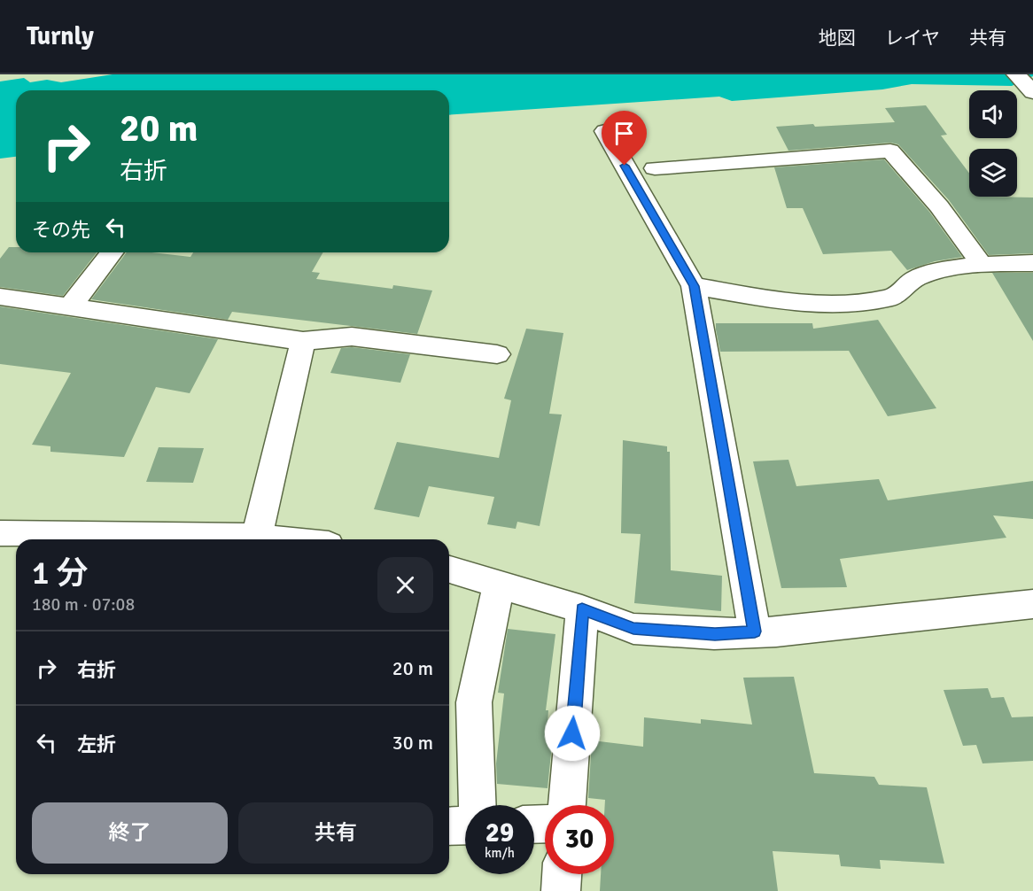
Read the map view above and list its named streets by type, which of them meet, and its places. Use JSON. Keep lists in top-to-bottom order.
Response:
{
  "page": {
    "header": "Turnly",
    "nav": ["地図", "レイヤ", "共有"],
    "turn": ["20 m", "右折"],
    "then": "その先",
    "heading": ["1 分", "180 m · 07:08"],
    "list": [
      {
        "name": "右折",
        "value": "20 m"
      },
      {
        "name": "左折",
        "value": "30 m"
      }
    ],
    "buttons": ["終了", "共有"],
    "speed": "29 km/h",
    "limit": "30"
  }
}
